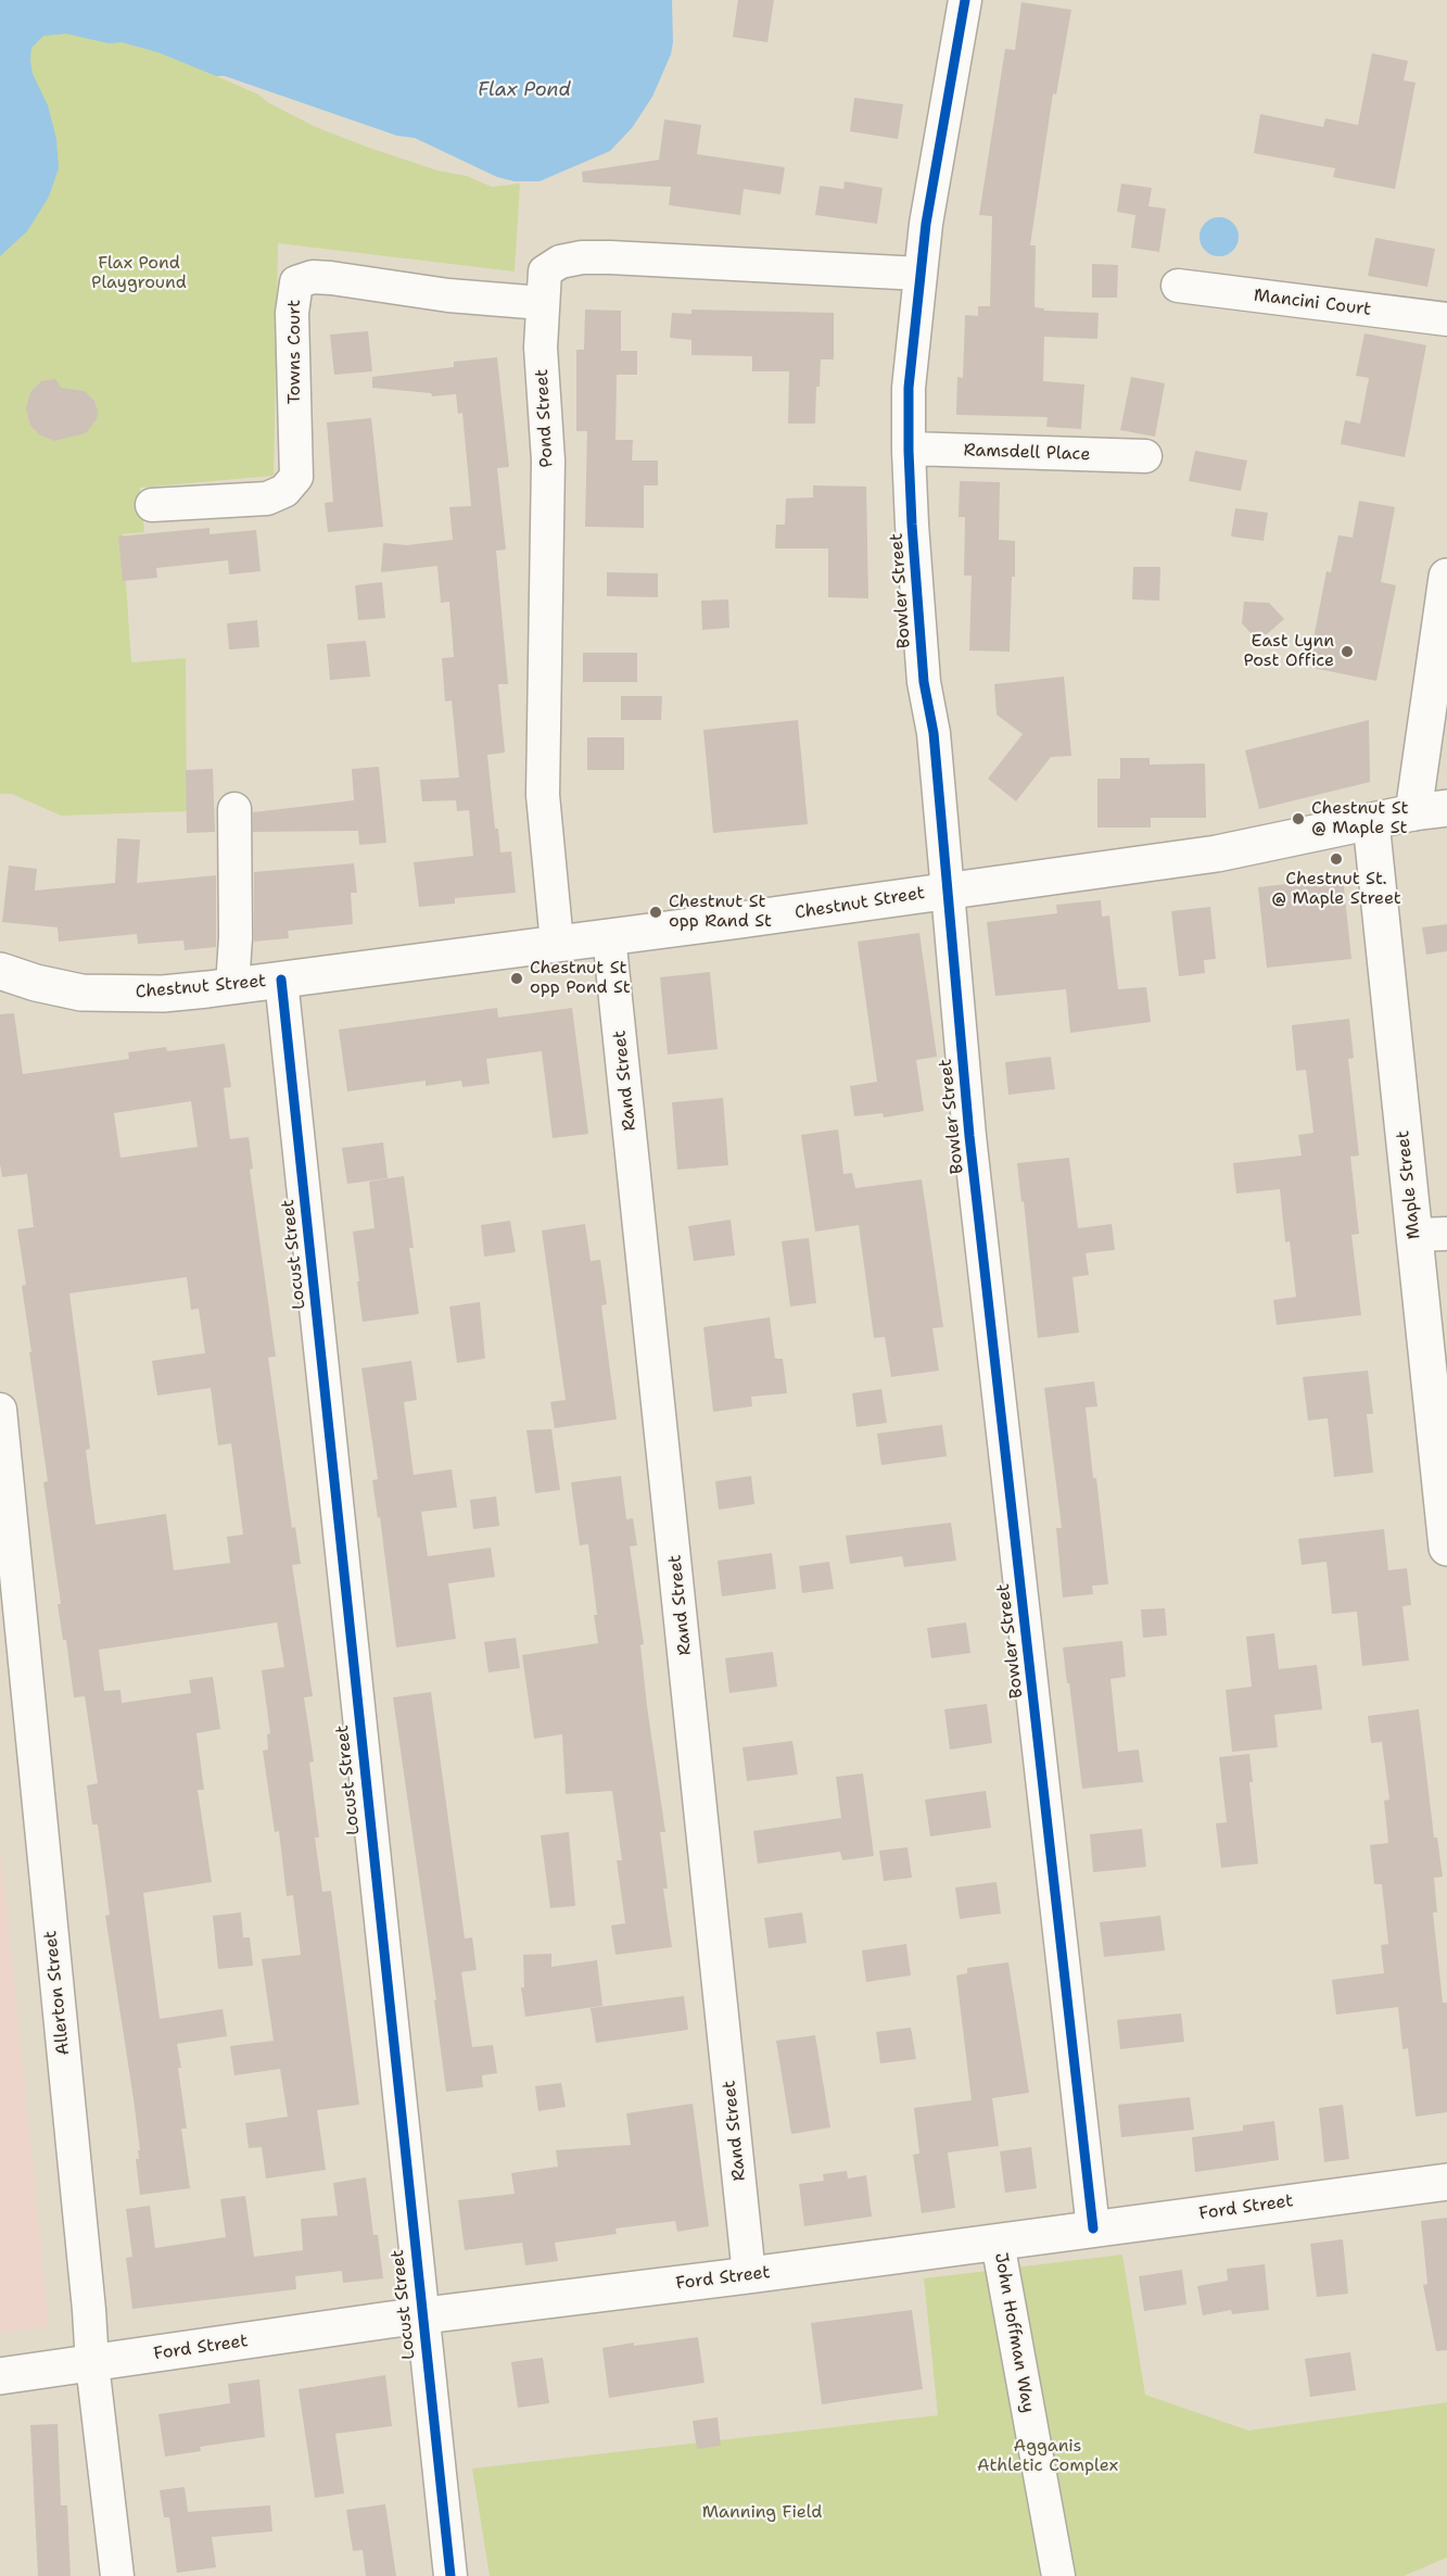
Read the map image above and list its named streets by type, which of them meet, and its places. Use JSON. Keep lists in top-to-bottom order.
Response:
{
  "streets": {
    "street": [
      "Mancini Court",
      "Towns Court",
      "Pond Street",
      "Ramsdell Place",
      "Bowler Street",
      "Chestnut Street",
      "Rand Street",
      "Maple Street",
      "Locust Street",
      "Allerton Street",
      "Ford Street",
      "John Hoffman Way"
    ]
  },
  "crossings": [
    ["Towns Court", "Pond Street"],
    ["Pond Street", "Bowler Street"],
    ["Pond Street", "Chestnut Street"],
    ["Ramsdell Place", "Bowler Street"],
    ["Bowler Street", "Chestnut Street"],
    ["Bowler Street", "Ford Street"],
    ["Chestnut Street", "Rand Street"],
    ["Chestnut Street", "Maple Street"],
    ["Chestnut Street", "Locust Street"],
    ["Rand Street", "Ford Street"],
    ["Locust Street", "Ford Street"],
    ["Allerton Street", "Ford Street"],
    ["Ford Street", "John Hoffman Way"]
  ],
  "water": ["Flax Pond"],
  "parks": ["Flax Pond Playground", "Agganis Athletic Complex", "Manning Field"],
  "places": [
    "East Lynn Post Office",
    "Chestnut St @ Maple St",
    "Chestnut St. @ Maple Street",
    "Chestnut St opp Rand St",
    "Chestnut St opp Pond St"
  ]
}
